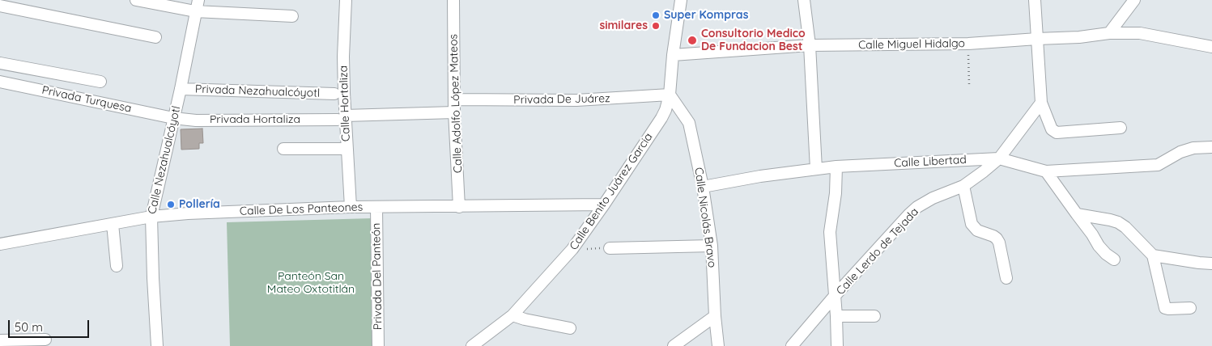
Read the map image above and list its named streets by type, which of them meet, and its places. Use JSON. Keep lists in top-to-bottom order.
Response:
{
  "streets": {
    "street": [
      "Calle Miguel Hidalgo",
      "Privada Nezahualcóyotl",
      "Privada Turquesa",
      "Privada De Juárez",
      "Calle Hortaliza",
      "Calle Adolfo López Mateos",
      "Privada Hortaliza",
      "Calle Nezahualcóyotl",
      "Calle Libertad",
      "Calle Benito Juárez Garcia",
      "Calle De Los Panteones",
      "Calle Nicolás Bravo",
      "Calle Lerdo de Tejada",
      "Privada Del Panteón"
    ]
  },
  "crossings": [
    ["Calle Miguel Hidalgo", "Calle Benito Juárez Garcia"],
    ["Privada Nezahualcóyotl", "Calle Nezahualcóyotl"],
    ["Privada Turquesa", "Privada Hortaliza"],
    ["Privada Turquesa", "Calle Nezahualcóyotl"],
    ["Privada De Juárez", "Calle Adolfo López Mateos"],
    ["Privada De Juárez", "Calle Benito Juárez Garcia"],
    ["Privada De Juárez", "Calle Nicolás Bravo"],
    ["Calle Hortaliza", "Privada Hortaliza"],
    ["Calle Hortaliza", "Calle De Los Panteones"],
    ["Calle Adolfo López Mateos", "Privada Hortaliza"],
    ["Calle Adolfo López Mateos", "Calle De Los Panteones"],
    ["Privada Hortaliza", "Calle Nezahualcóyotl"],
    ["Calle Nezahualcóyotl", "Calle De Los Panteones"],
    ["Calle Libertad", "Calle Nicolás Bravo"],
    ["Calle Libertad", "Calle Lerdo de Tejada"],
    ["Calle Benito Juárez Garcia", "Calle De Los Panteones"],
    ["Calle Benito Juárez Garcia", "Calle Nicolás Bravo"],
    ["Calle De Los Panteones", "Privada Del Panteón"]
  ],
  "parks": ["Panteón San Mateo Oxtotitlán"],
  "places": [
    "Super Kompras",
    "similares",
    "Consultorio Medico De Fundacion Best",
    "Pollería"
  ],
  "scale_bar": "50 m"
}
